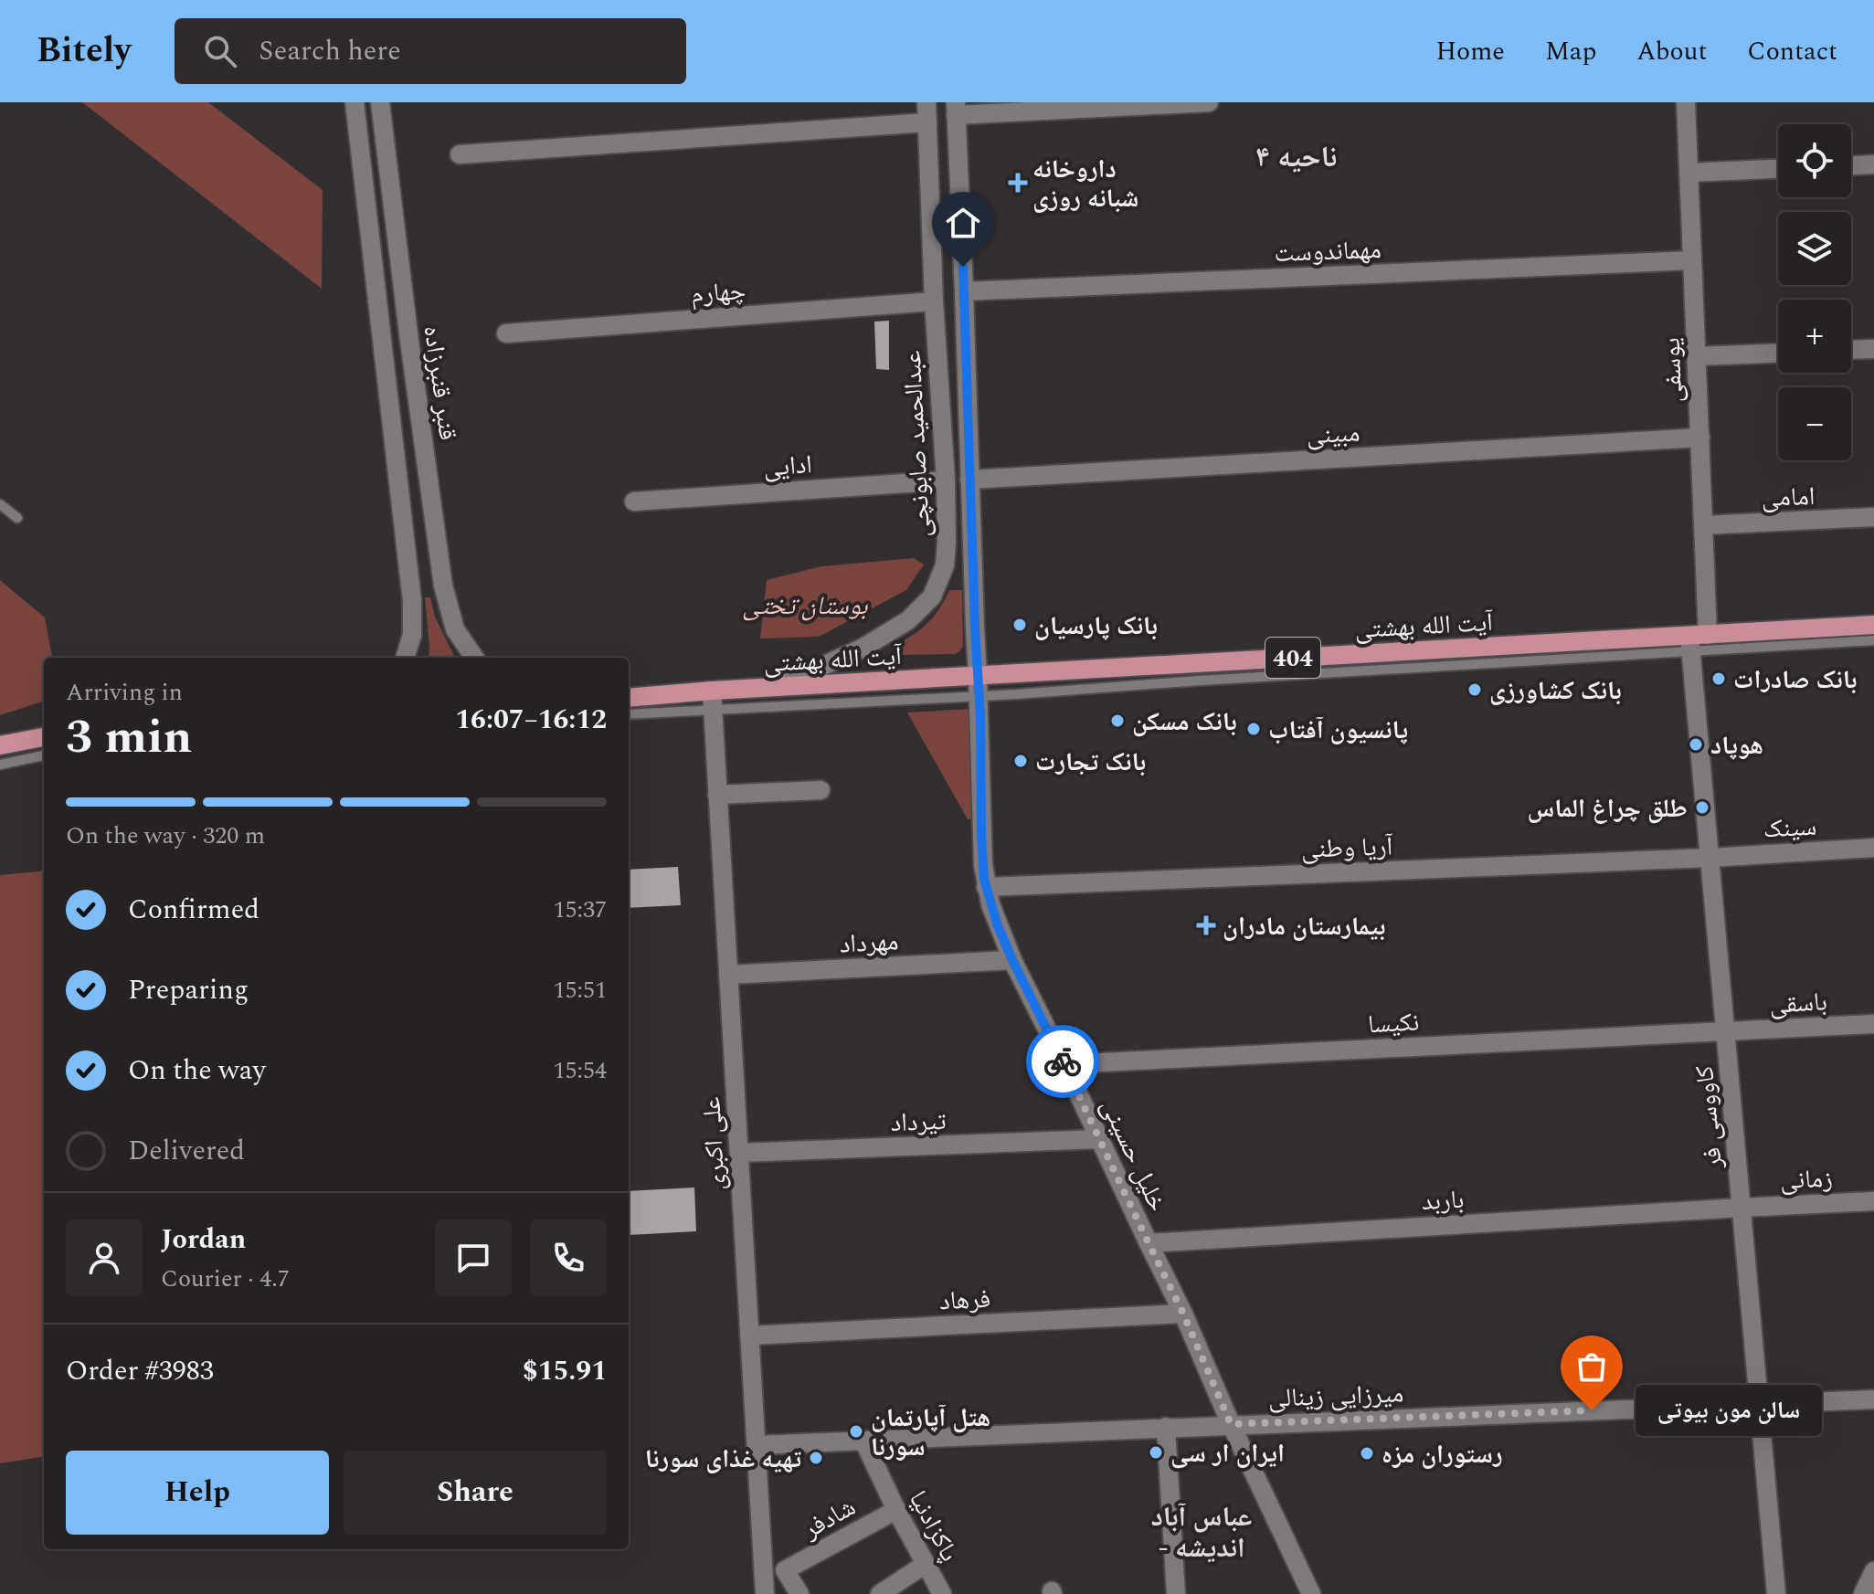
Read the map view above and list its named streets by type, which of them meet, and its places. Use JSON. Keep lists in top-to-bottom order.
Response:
{
  "streets": {
    "main road": ["آیت الله بهشتی", "404"],
    "street": [
      "مهماندوست",
      "چهارم",
      "یوسفی",
      "قنبر قنبرزاده",
      "مبینی",
      "عبدالحمید صابونچی",
      "ادایی",
      "امامی",
      "سینک",
      "آریا وطنی",
      "مهرداد",
      "باسقی",
      "نکیسا",
      "کاووسی فر",
      "تیرداد",
      "علی‌ اکبری",
      "خلیل حسینی",
      "زمانی",
      "باربد",
      "فرهاد",
      "میرزایی زینالی",
      "شادفر",
      "پاکزادنیا"
    ]
  },
  "crossings": [
    ["مهماندوست", "یوسفی"],
    ["مهماندوست", "عبدالحمید صابونچی"],
    ["چهارم", "عبدالحمید صابونچی"],
    ["یوسفی", "مبینی"],
    ["یوسفی", "امامی"],
    ["یوسفی", "آیت الله بهشتی"],
    ["یوسفی", "کاووسی فر"],
    ["مبینی", "عبدالحمید صابونچی"],
    ["مبینی", "ادایی"],
    ["عبدالحمید صابونچی", "ادایی"],
    ["عبدالحمید صابونچی", "آیت الله بهشتی"],
    ["عبدالحمید صابونچی", "خلیل حسینی"],
    ["آیت الله بهشتی", "کاووسی فر"],
    ["آیت الله بهشتی", "علی‌ اکبری"],
    ["آیت الله بهشتی", "خلیل حسینی"],
    ["سینک", "آریا وطنی"],
    ["سینک", "کاووسی فر"],
    ["آریا وطنی", "کاووسی فر"],
    ["آریا وطنی", "خلیل حسینی"],
    ["مهرداد", "علی‌ اکبری"],
    ["مهرداد", "خلیل حسینی"],
    ["باسقی", "نکیسا"],
    ["باسقی", "کاووسی فر"],
    ["نکیسا", "کاووسی فر"],
    ["نکیسا", "خلیل حسینی"],
    ["کاووسی فر", "زمانی"],
    ["کاووسی فر", "باربد"],
    ["کاووسی فر", "میرزایی زینالی"],
    ["تیرداد", "علی‌ اکبری"],
    ["تیرداد", "خلیل حسینی"],
    ["علی‌ اکبری", "فرهاد"],
    ["علی‌ اکبری", "میرزایی زینالی"],
    ["خلیل حسینی", "باربد"],
    ["خلیل حسینی", "فرهاد"],
    ["خلیل حسینی", "میرزایی زینالی"],
    ["زمانی", "باربد"],
    ["میرزایی زینالی", "پاکزادنیا"],
    ["شادفر", "پاکزادنیا"]
  ],
  "districts": ["ناحیه ۴", "عباس آباد - اندیشه"],
  "parks": ["بوستان تختی"],
  "places": {
    "health": ["داروخانه شبانه روزی", "بیمارستان مادران"],
    "other": [
      "بانک پارسیان",
      "بانک صادرات",
      "بانک کشاورزی",
      "بانک مسکن",
      "پانسیون آفتاب",
      "هوپاد",
      "بانک تجارت",
      "طلق چراغ الماس",
      "سالن مون بیوتی",
      "هتل آپارتمان سورنا",
      "ایران ار سی",
      "رستوران مزه",
      "تهیه غذای سورنا"
    ]
  },
  "page": {
    "header": "Bitely",
    "search": "Search here",
    "nav": [
      "Home",
      "Map",
      "About",
      "Contact"
    ],
    "map_buttons": ["+", "−"],
    "heading": ["3 min", "Arriving in", "16:07–16:12"],
    "panel": [
      "Jordan",
      "Courier · 4.7",
      "Order #3983",
      "$15.91"
    ],
    "bar": "On the way · 320 m",
    "list": [
      ["Confirmed", "15:37"],
      ["Preparing", "15:51"],
      ["On the way", "15:54"],
      "Delivered"
    ],
    "bubble": "سالن مون بیوتی",
    "buttons": ["Help", "Share"]
  }
}
